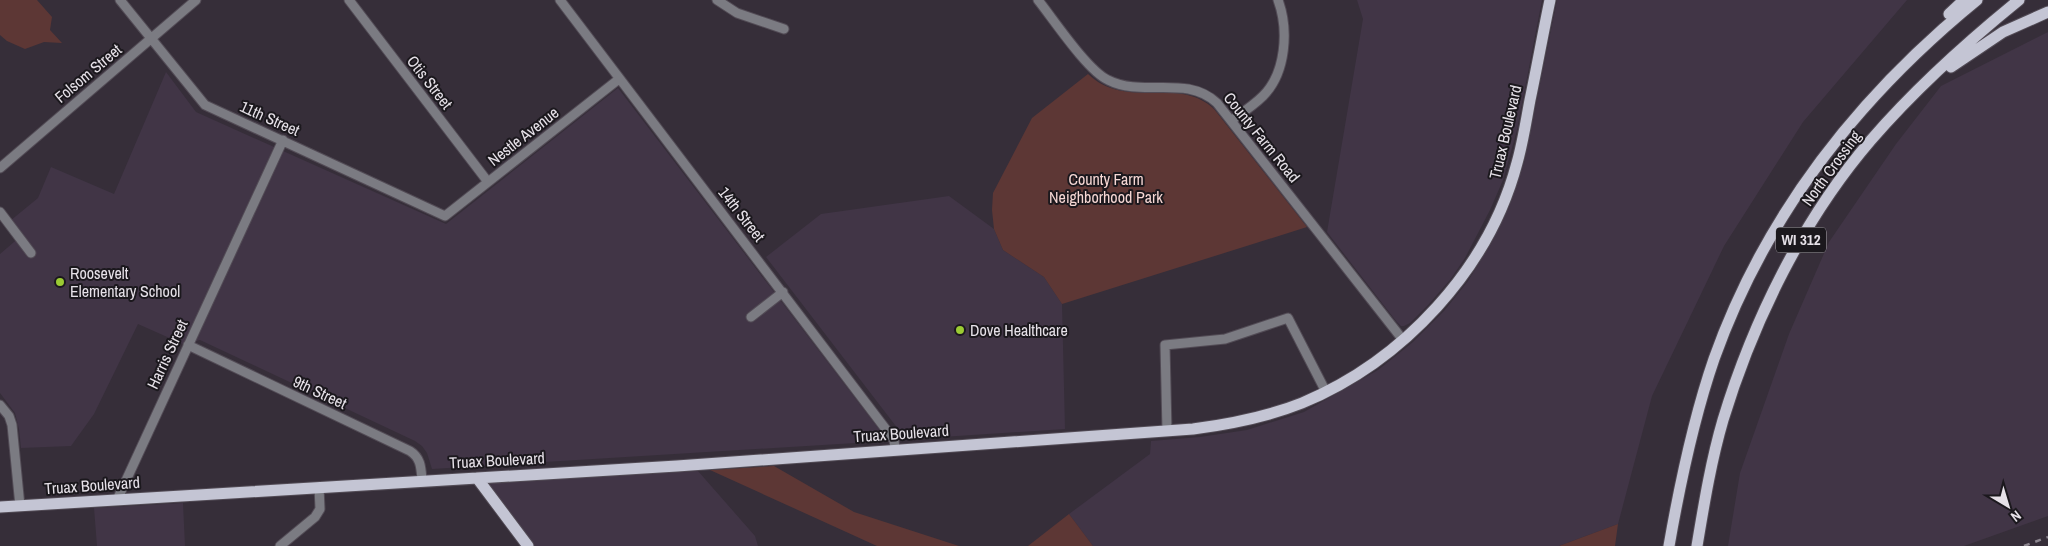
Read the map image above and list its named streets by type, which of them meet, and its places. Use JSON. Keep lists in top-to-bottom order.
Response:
{
  "streets": {
    "main road": ["Truax Boulevard", "North Crossing", "WI 312"],
    "street": [
      "Folsom Street",
      "Otis Street",
      "11th Street",
      "Nestle Avenue",
      "County Farm Road",
      "14th Street",
      "Harris Street",
      "9th Street"
    ]
  },
  "crossings": [
    ["Folsom Street", "11th Street"],
    ["Otis Street", "Nestle Avenue"],
    ["11th Street", "Nestle Avenue"],
    ["11th Street", "Harris Street"],
    ["Truax Boulevard", "County Farm Road"],
    ["Truax Boulevard", "14th Street"],
    ["Truax Boulevard", "Harris Street"],
    ["Truax Boulevard", "9th Street"],
    ["Nestle Avenue", "14th Street"],
    ["Harris Street", "9th Street"]
  ],
  "parks": ["County Farm Neighborhood Park"],
  "places": ["Roosevelt Elementary School", "Dove Healthcare"],
  "north": "bottom right"
}
